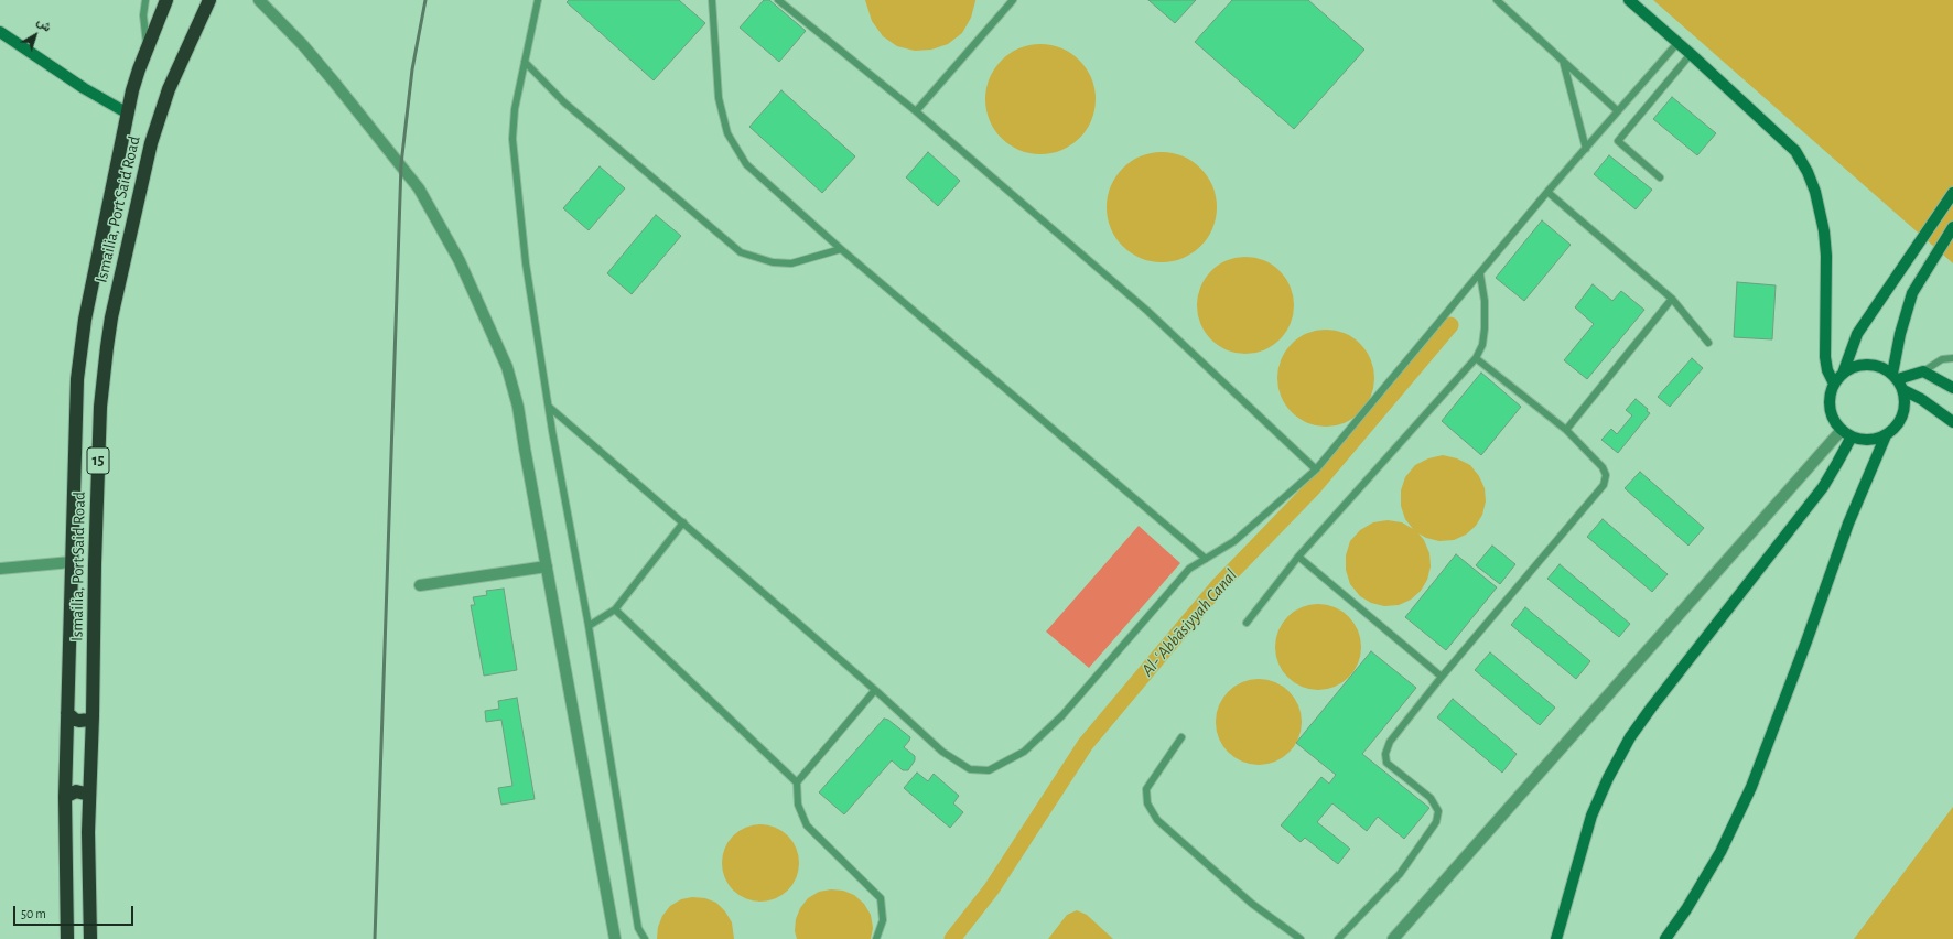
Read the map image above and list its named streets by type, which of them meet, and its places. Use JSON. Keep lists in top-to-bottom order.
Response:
{
  "streets": {
    "highway": ["Ismailia, Port Said Road", "15"]
  },
  "water": ["Al-ʿAbbāsiyyah Canal"],
  "scale_bar": "50 m",
  "north": "top right"
}
